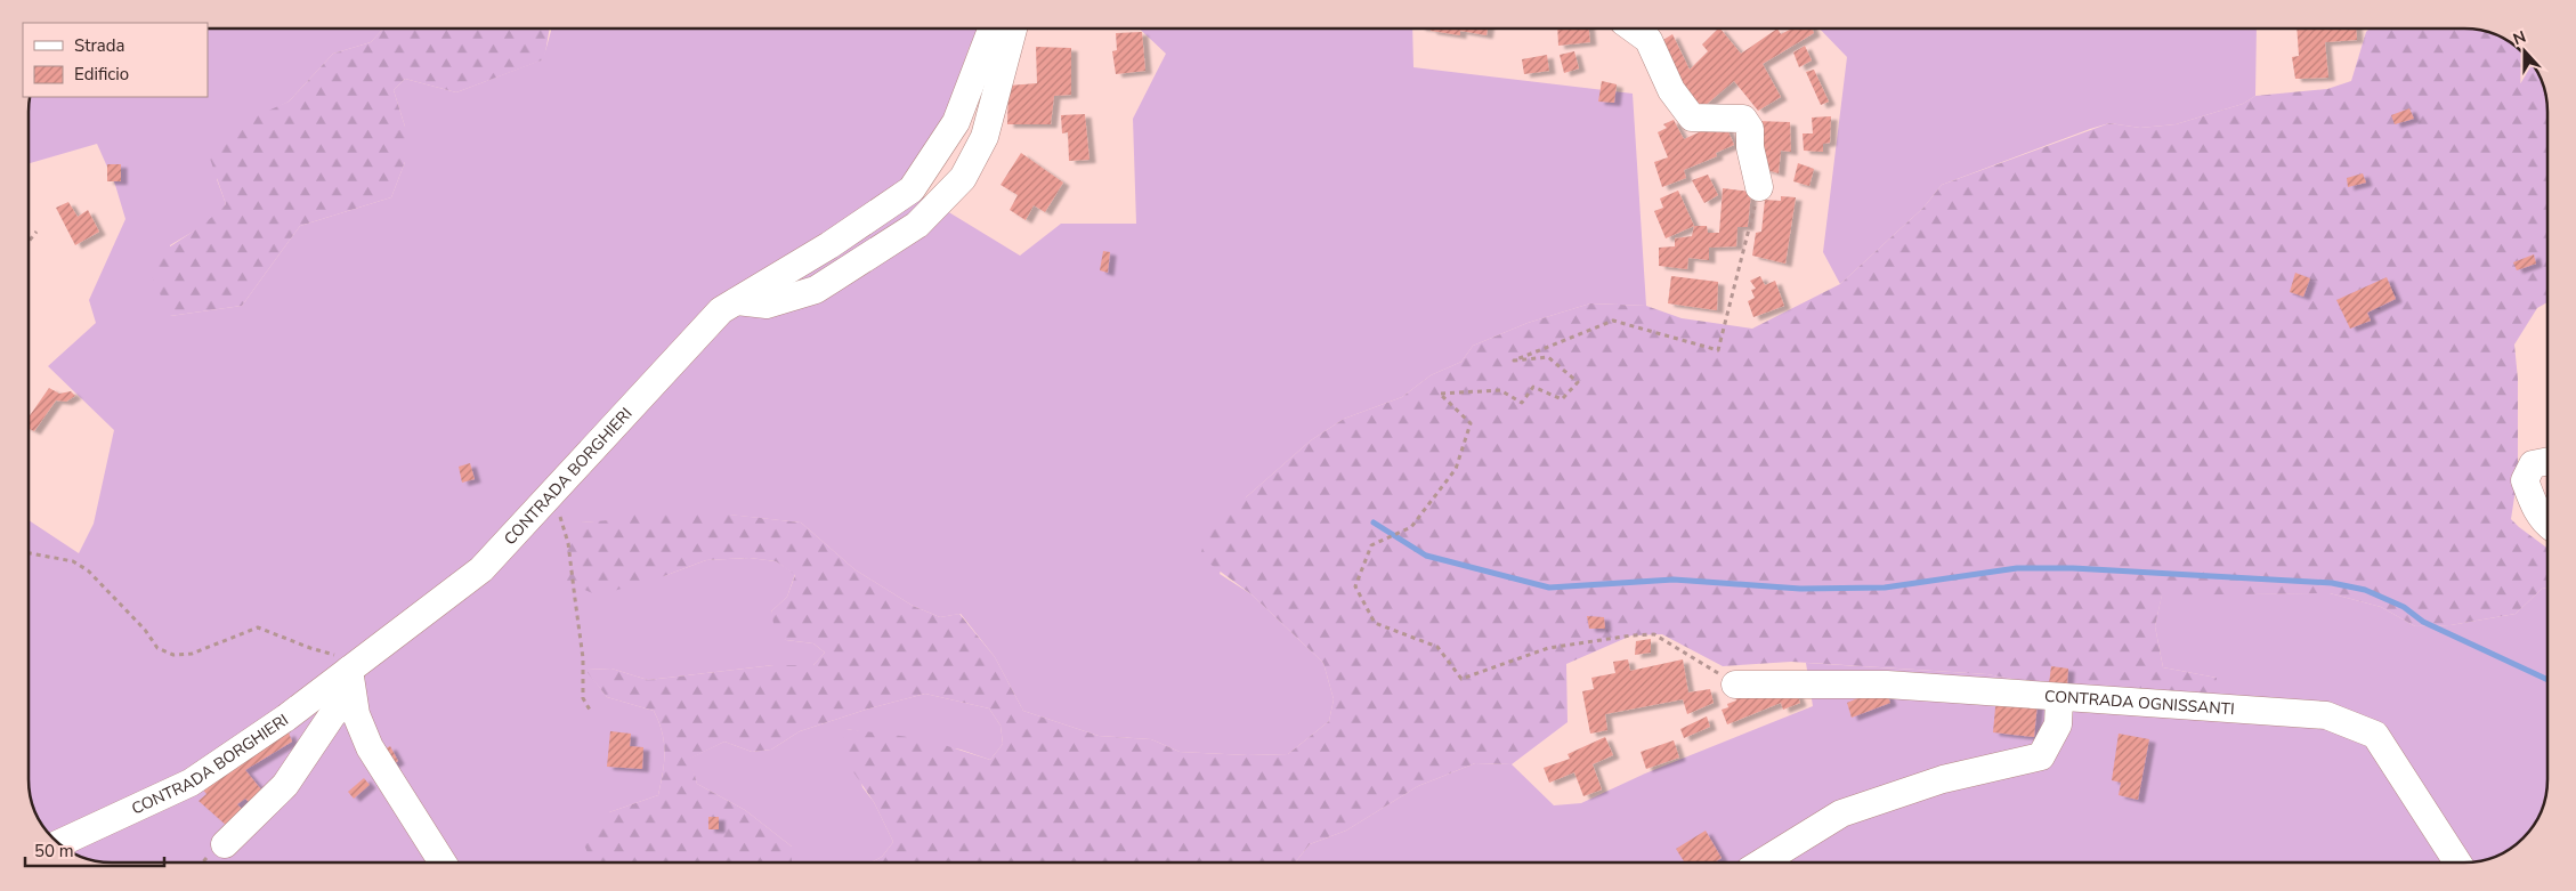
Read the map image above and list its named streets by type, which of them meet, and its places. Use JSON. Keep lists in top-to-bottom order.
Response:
{
  "streets": {
    "street": ["CONTRADA BORGHIERI", "CONTRADA OGNISSANTI"]
  },
  "legend": ["Strada", "Edificio"],
  "scale_bar": "50 m",
  "north": "top"
}
